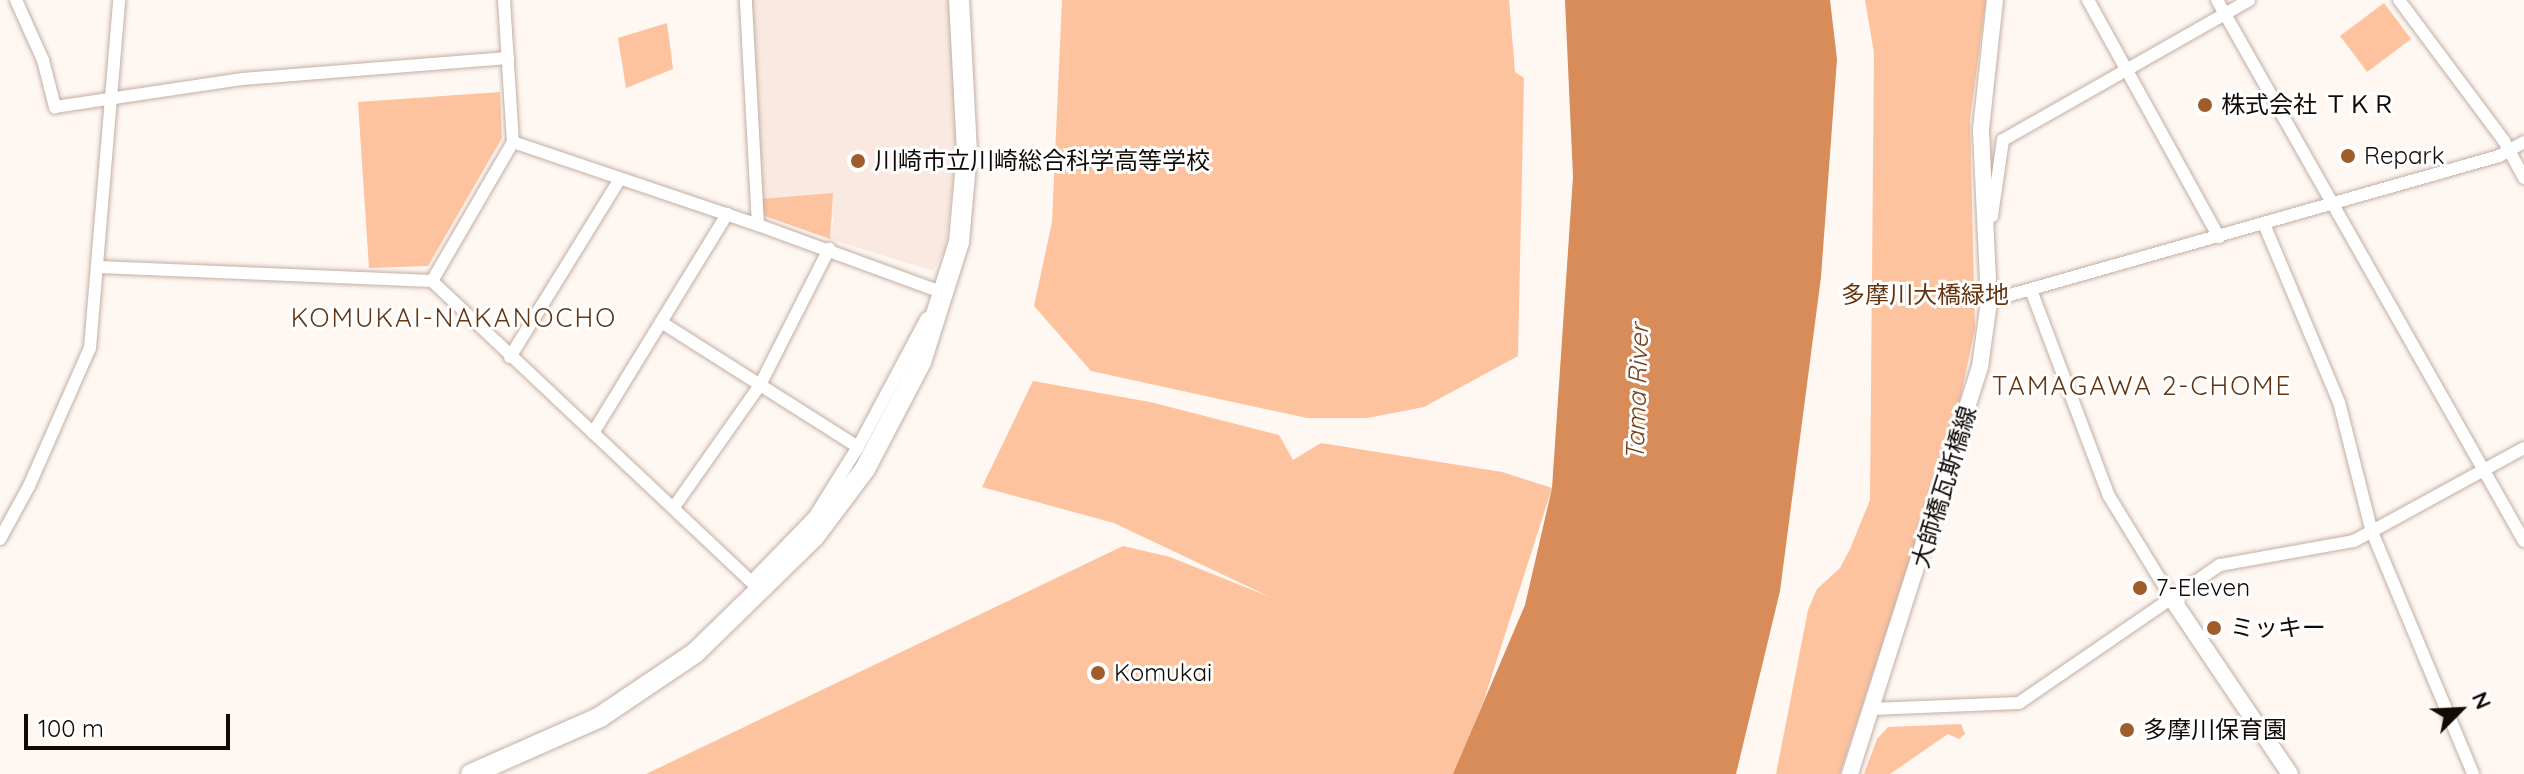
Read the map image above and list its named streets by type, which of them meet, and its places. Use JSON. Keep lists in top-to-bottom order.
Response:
{
  "streets": {
    "street": ["大師橋瓦斯橋線"]
  },
  "districts": ["KOMUKAI-NAKANOCHO", "TAMAGAWA 2-CHOME"],
  "water": ["Tama River"],
  "parks": ["多摩川大橋緑地"],
  "places": [
    "株式会社 ＴＫＲ",
    "Repark",
    "川崎市立川崎総合科学高等学校",
    "7-Eleven",
    "ミッキー",
    "Komukai",
    "多摩川保育園"
  ],
  "scale_bar": "100 m",
  "north": "top right"
}
